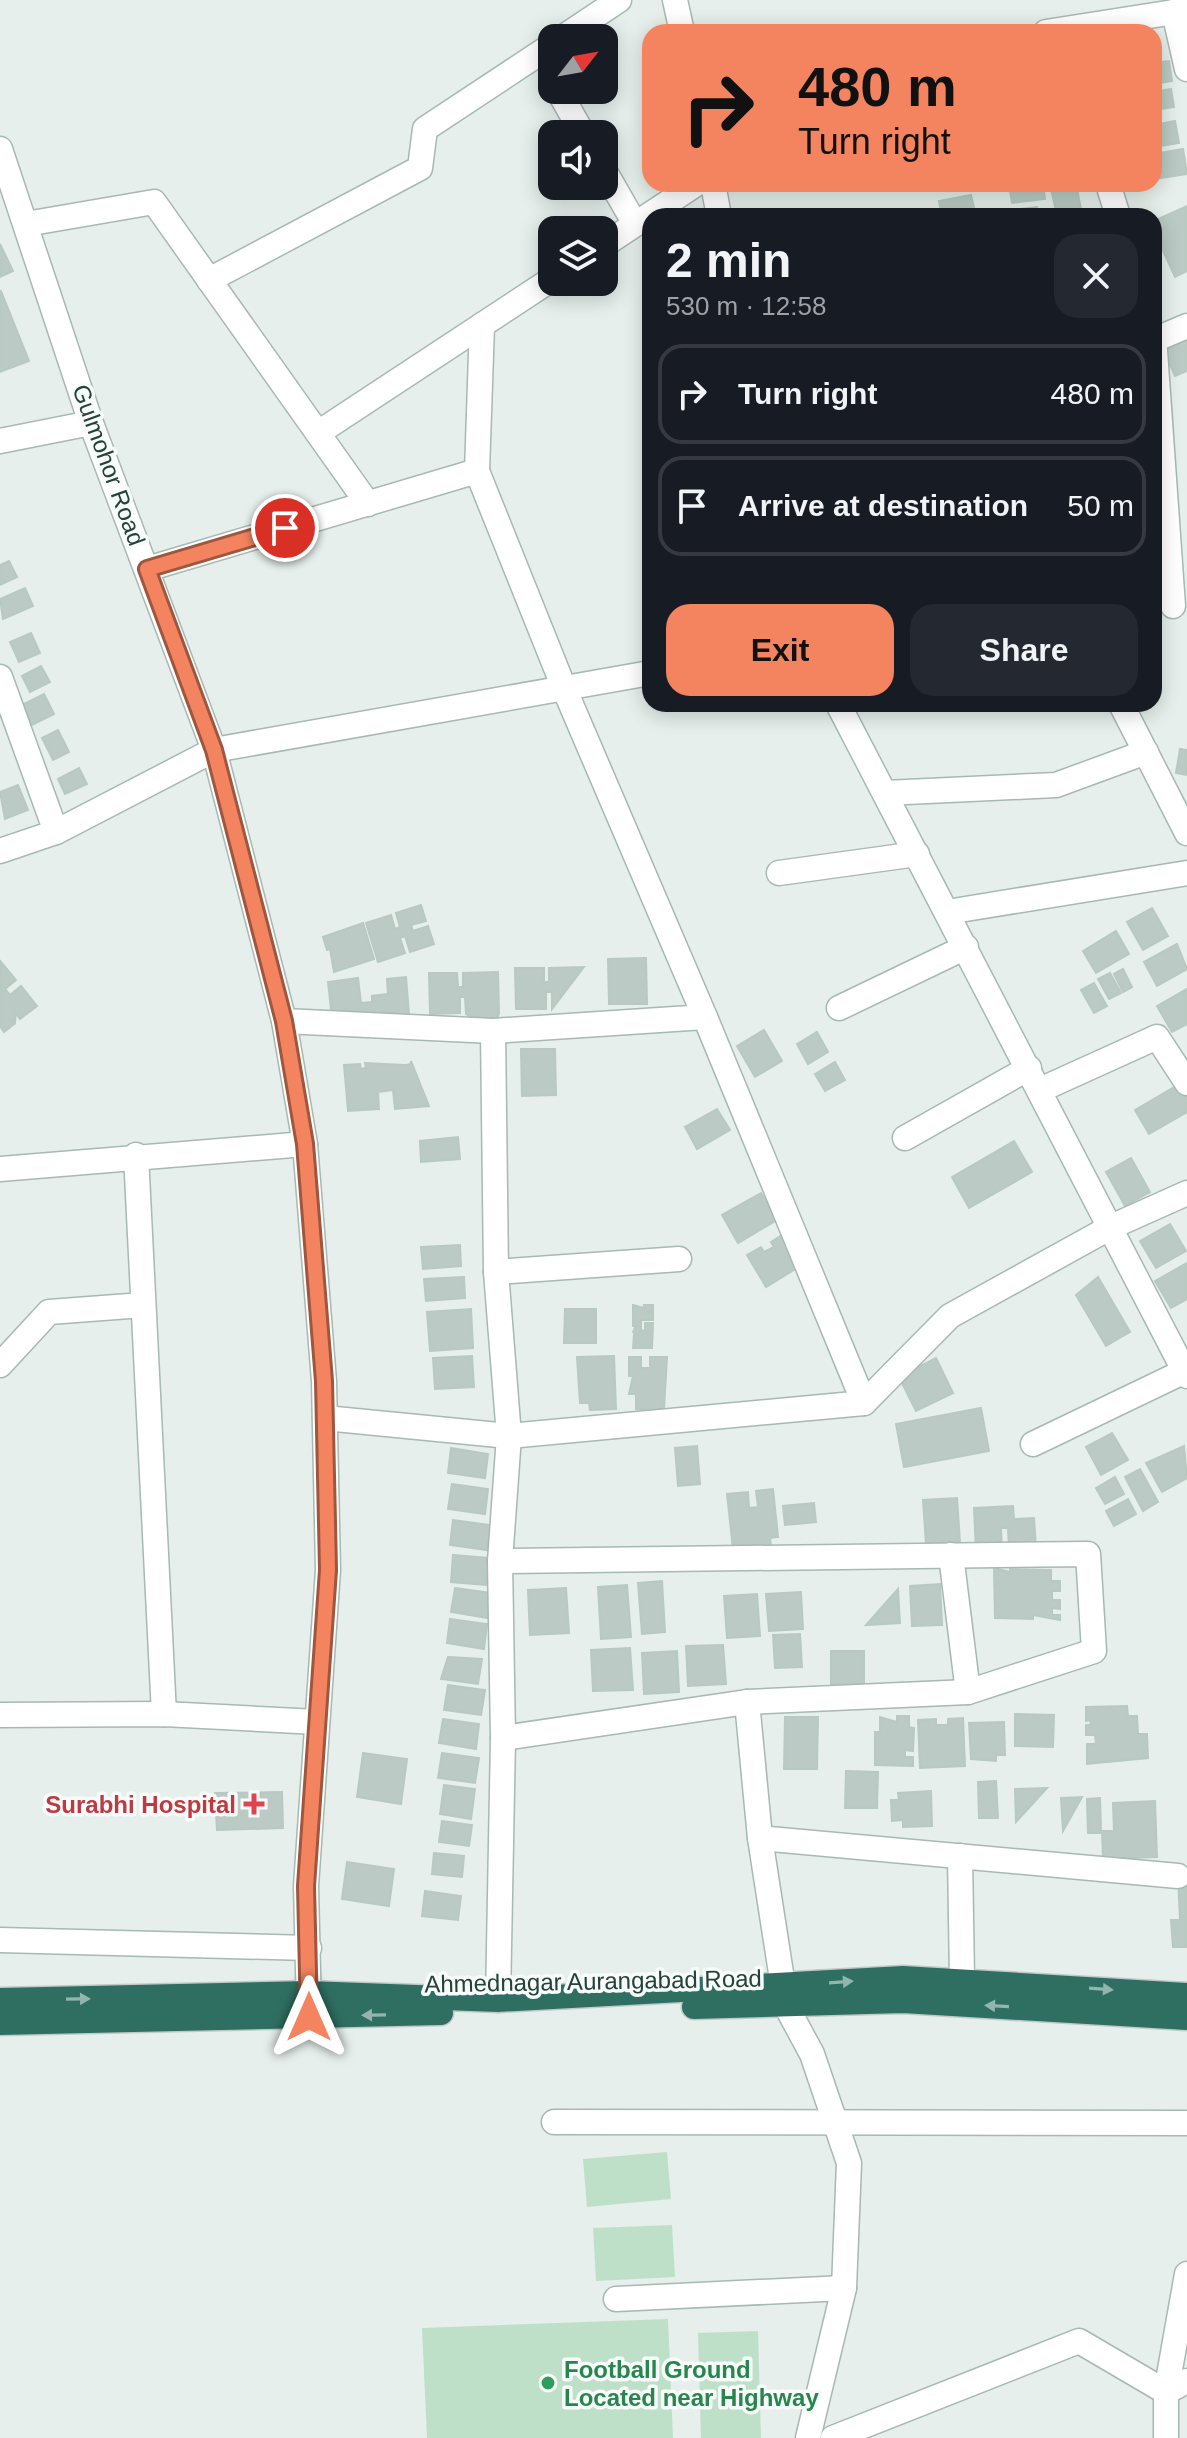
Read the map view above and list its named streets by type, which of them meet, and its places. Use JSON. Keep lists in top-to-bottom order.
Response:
{
  "streets": {
    "highway": ["Ahmednagar Aurangabad Road"],
    "street": ["Gulmohor Road"]
  },
  "crossings": [
    ["Gulmohor Road", "Ahmednagar Aurangabad Road"]
  ],
  "places": {
    "health": ["Surabhi Hospital"],
    "other": ["Football Ground Located near Highway"]
  },
  "north": "top right",
  "page": {
    "turn": ["480 m", "Turn right"],
    "heading": ["2 min", "530 m · 12:58"],
    "list": [
      {
        "name": "Turn right",
        "value": "480 m"
      },
      {
        "name": "Arrive at destination",
        "value": "50 m"
      }
    ],
    "buttons": ["Exit", "Share"]
  }
}
